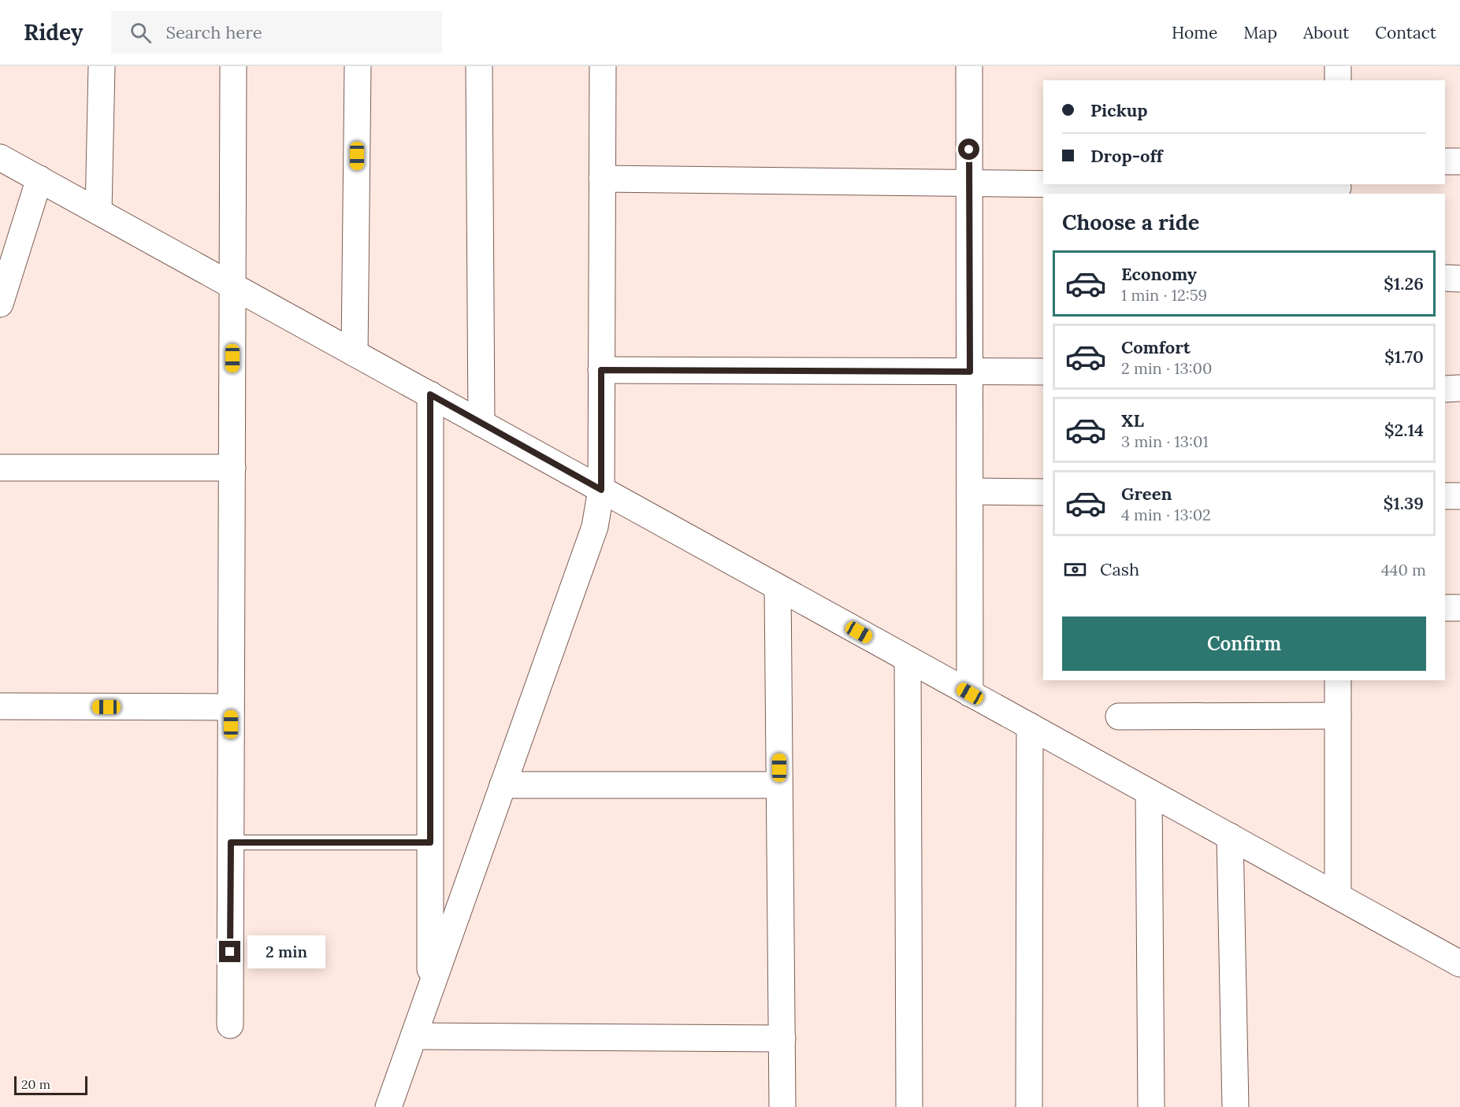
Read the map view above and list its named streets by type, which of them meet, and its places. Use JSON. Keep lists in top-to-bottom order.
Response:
{
  "scale_bar": "20 m",
  "page": {
    "header": "Ridey",
    "search": "Search here",
    "nav": [
      "Home",
      "Map",
      "About",
      "Contact"
    ],
    "banner": ["Pickup", "Drop-off"],
    "heading": "Choose a ride",
    "list": [
      {
        "name": "Economy",
        "note": "1 min · 12:59",
        "value": "$1.26"
      },
      {
        "name": "Comfort",
        "note": "2 min · 13:00",
        "value": "$1.70"
      },
      {
        "name": "XL",
        "note": "3 min · 13:01",
        "value": "$2.14"
      },
      {
        "name": "Green",
        "note": "4 min · 13:02",
        "value": "$1.39"
      }
    ],
    "pay": ["Cash", "440 m"],
    "buttons": "Confirm",
    "bubble": "2 min",
    "scale": "20 m"
  }
}
